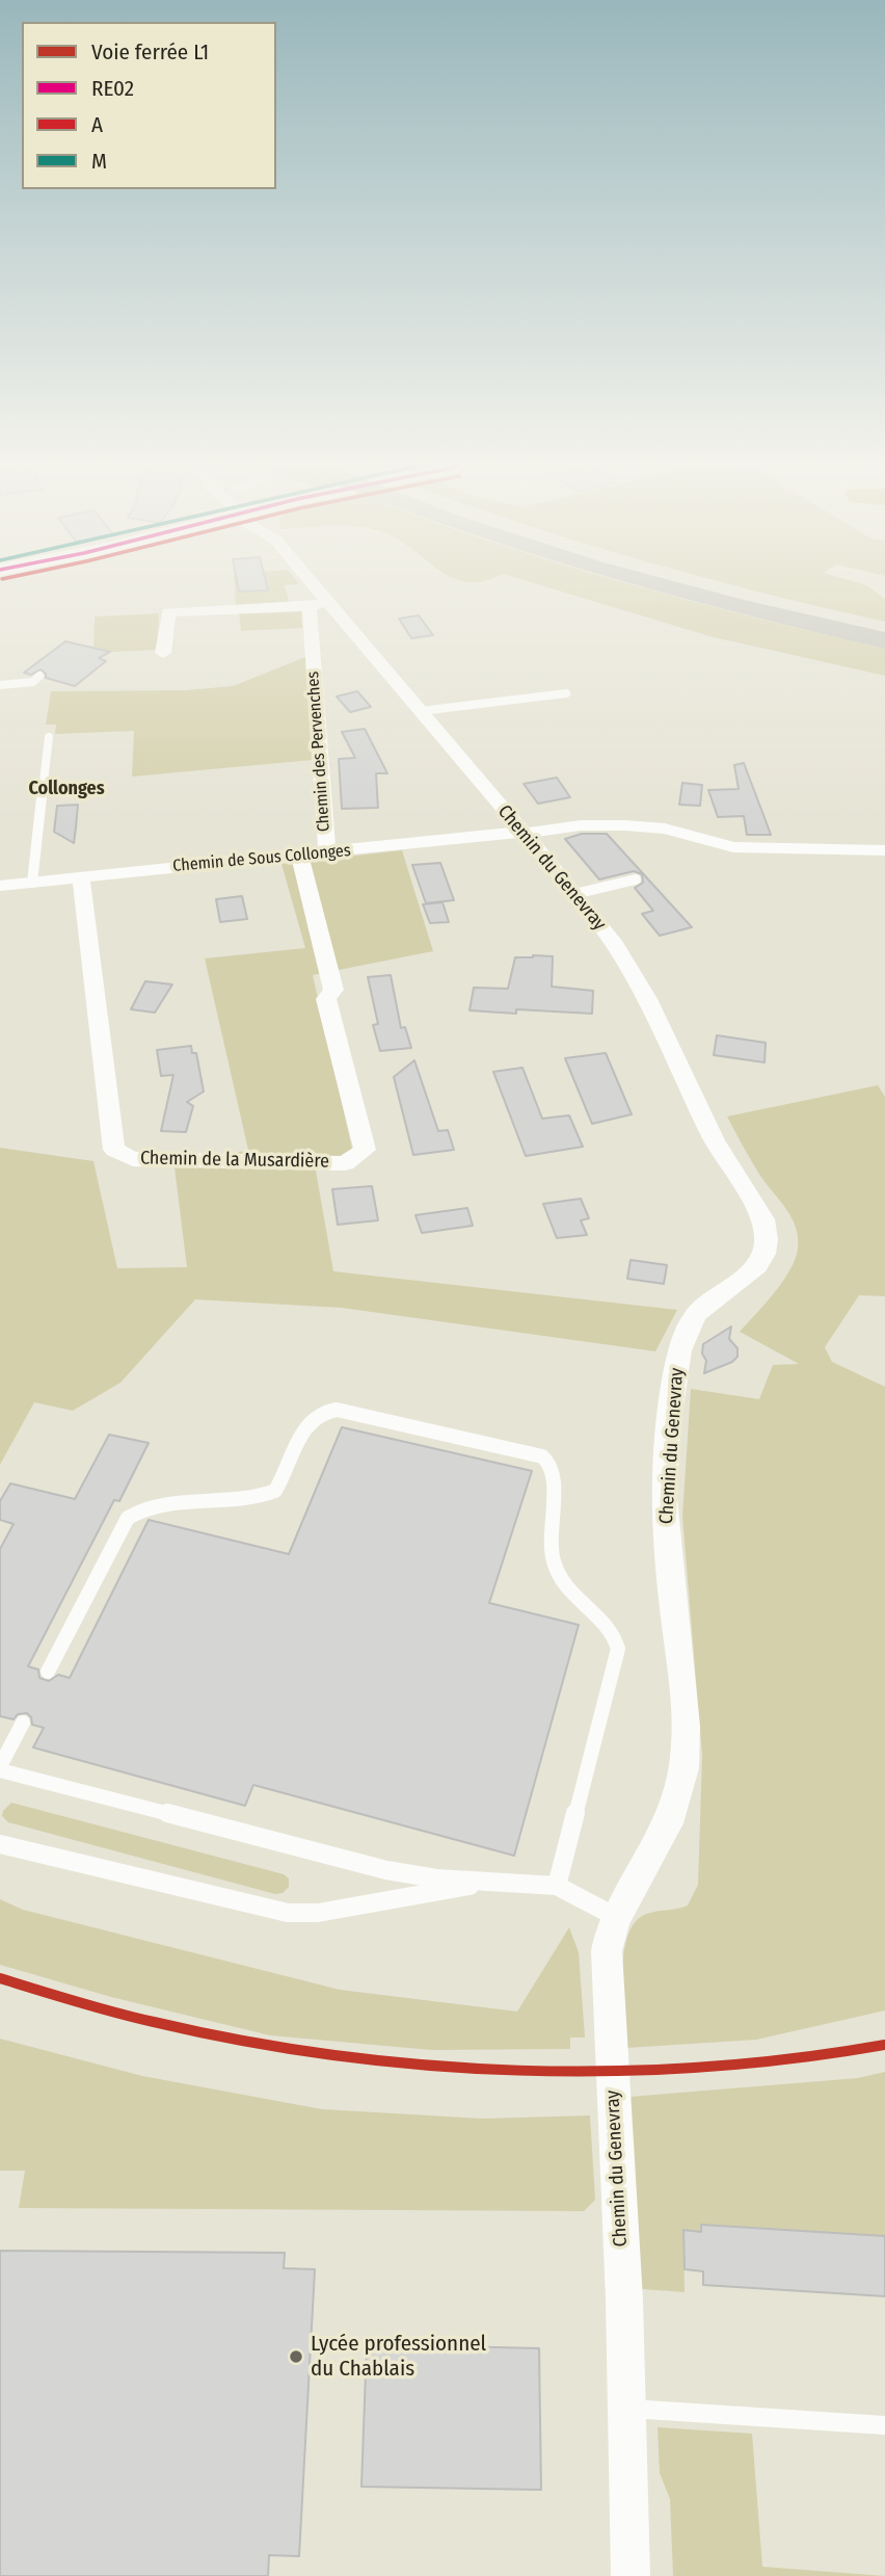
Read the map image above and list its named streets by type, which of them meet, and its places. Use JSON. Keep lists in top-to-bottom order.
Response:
{
  "streets": {
    "street": [
      "Chemin des Pervenches",
      "Chemin de Sous Collonges",
      "Chemin du Genevray",
      "Chemin de la Musardière"
    ]
  },
  "crossings": [
    ["Chemin des Pervenches", "Chemin de Sous Collonges"],
    ["Chemin des Pervenches", "Chemin du Genevray"],
    ["Chemin de Sous Collonges", "Chemin du Genevray"],
    ["Chemin de Sous Collonges", "Chemin de la Musardière"]
  ],
  "districts": ["Collonges"],
  "places": ["Lycée professionnel du Chablais"],
  "lines": ["rail line L1"],
  "legend": [
    "Voie ferrée L1",
    "RE02",
    "A",
    "M"
  ]
}
